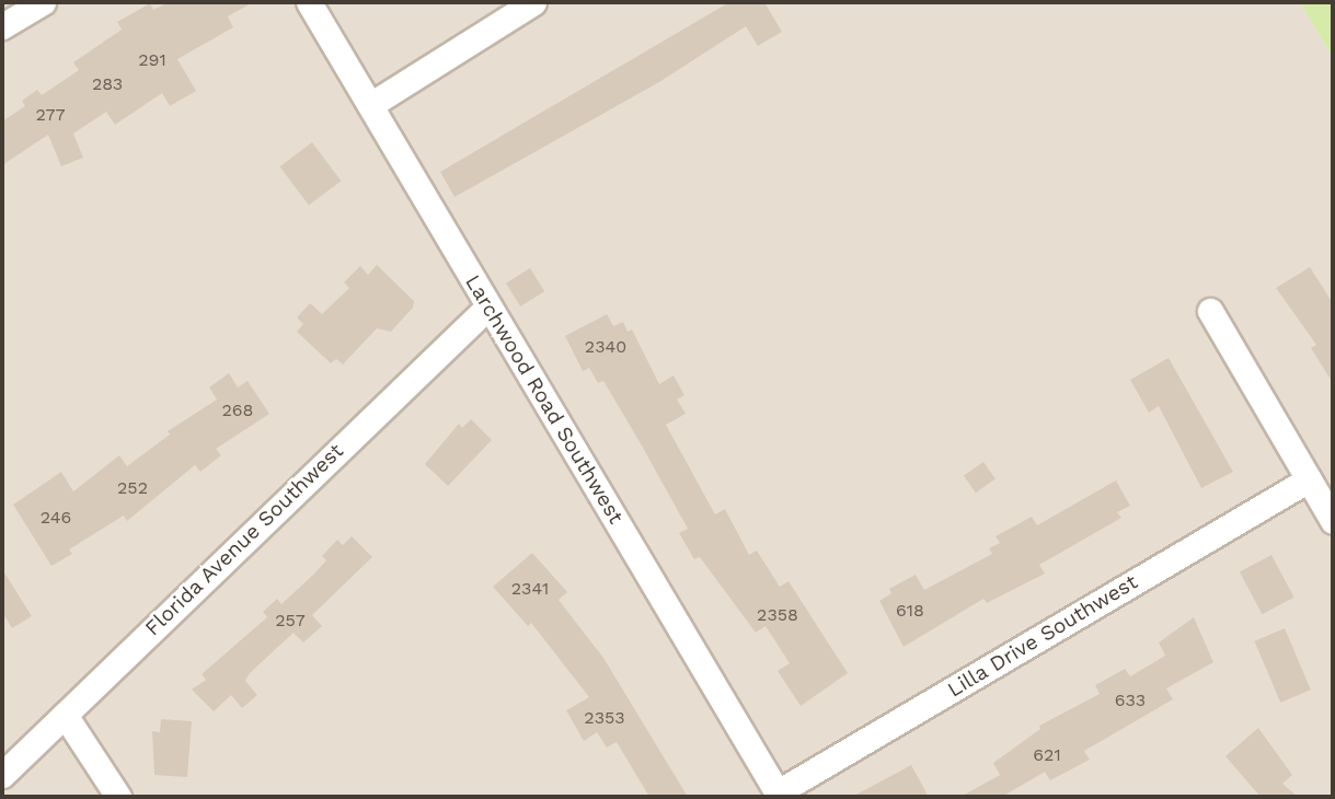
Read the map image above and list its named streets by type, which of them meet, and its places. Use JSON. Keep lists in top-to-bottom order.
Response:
{
  "streets": {
    "street": ["Larchwood Road Southwest", "Florida Avenue Southwest", "Lilla Drive Southwest"]
  },
  "crossings": [
    ["Larchwood Road Southwest", "Florida Avenue Southwest"],
    ["Larchwood Road Southwest", "Lilla Drive Southwest"]
  ],
  "house_numbers": [
    "291",
    "283",
    "277",
    "2340",
    "268",
    "252",
    "246",
    "2341",
    "618",
    "2358",
    "257",
    "633",
    "2353",
    "621"
  ]
}
